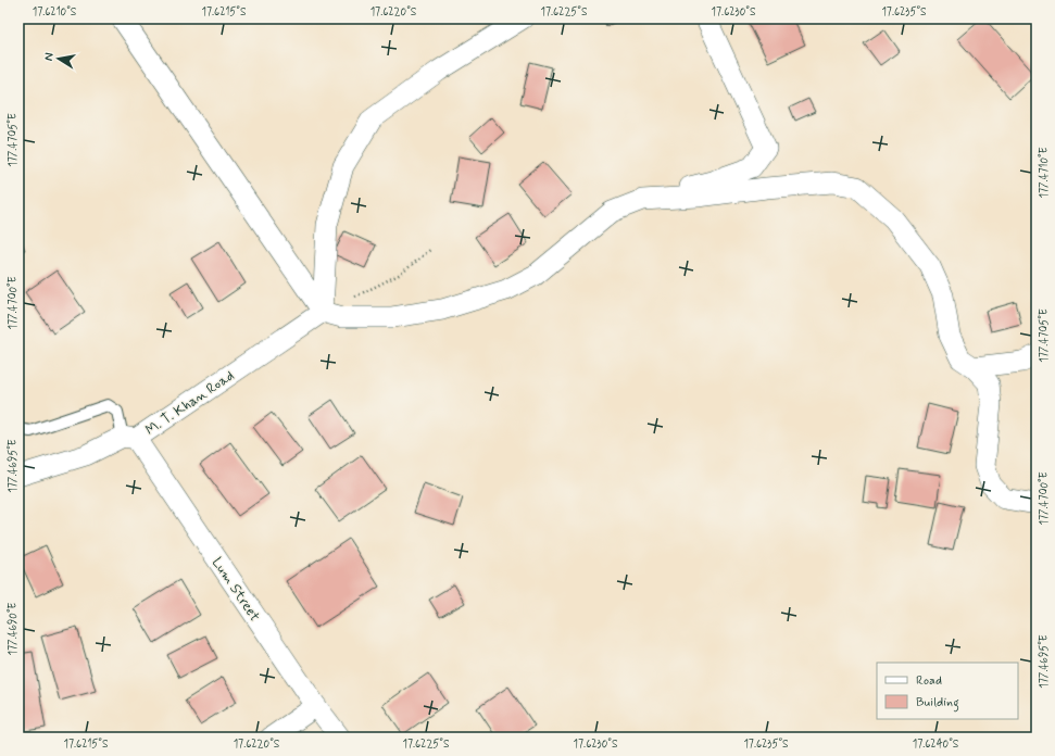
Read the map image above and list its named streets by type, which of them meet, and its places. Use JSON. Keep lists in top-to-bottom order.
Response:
{
  "streets": {
    "street": ["M. T. Khan Road", "Lum Street"]
  },
  "crossings": [
    ["M. T. Khan Road", "Lum Street"]
  ],
  "legend": ["Road", "Building"],
  "north": "left",
  "coordinates": [
    "17.6210°S",
    "17.6215°S",
    "17.6220°S",
    "17.6225°S",
    "17.6230°S",
    "17.6235°S",
    "177.4705°E",
    "177.4710°E",
    "177.4700°E",
    "177.4695°E",
    "177.4690°E",
    "17.6240°S"
  ]
}
